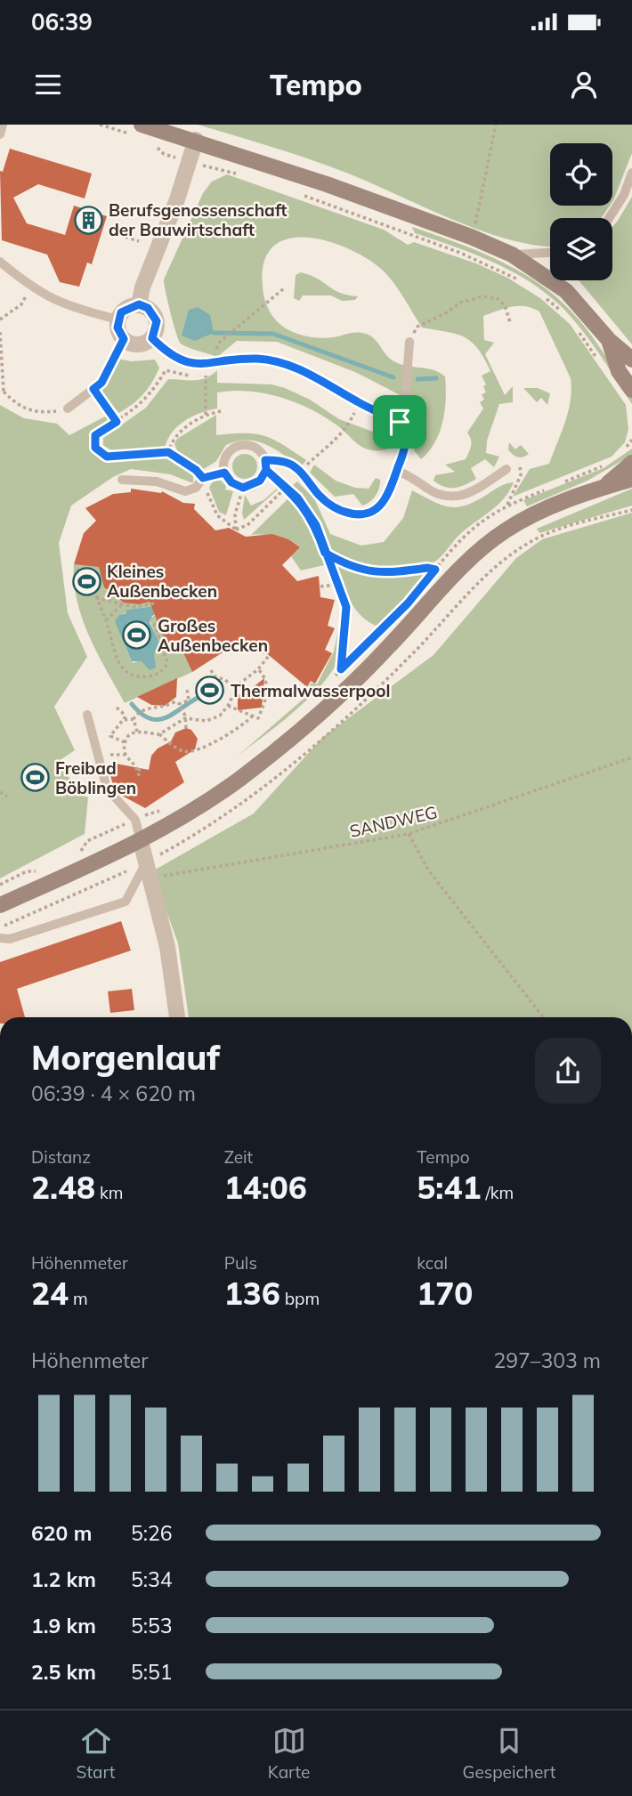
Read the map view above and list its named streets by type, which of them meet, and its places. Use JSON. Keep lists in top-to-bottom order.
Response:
{
  "streets": {
    "path": ["SANDWEG"]
  },
  "places": {
    "building": ["Berufsgenossenschaft der Bauwirtschaft"],
    "sports": [
      "Kleines Außenbecken",
      "Großes Außenbecken",
      "Thermalwasserpool",
      "Freibad Böblingen"
    ]
  },
  "page": {
    "status": "06:39",
    "header": "Tempo",
    "heading": ["Morgenlauf", "06:39 · 4 × 620 m"],
    "stats": [
      ["Distanz", "2.48 km"],
      ["Zeit", "14:06"],
      ["Tempo", "5:41 /km"],
      ["Höhenmeter", "24 m"],
      ["Puls", "136 bpm"],
      ["kcal", "170"]
    ],
    "chart": ["Höhenmeter", "297–303 m"],
    "list": [
      {
        "name": "620 m",
        "note": "5:26"
      },
      {
        "name": "1.2 km",
        "note": "5:34"
      },
      {
        "name": "1.9 km",
        "note": "5:53"
      },
      {
        "name": "2.5 km",
        "note": "5:51"
      }
    ],
    "tabs": ["Start", "Karte", "Gespeichert"]
  }
}
